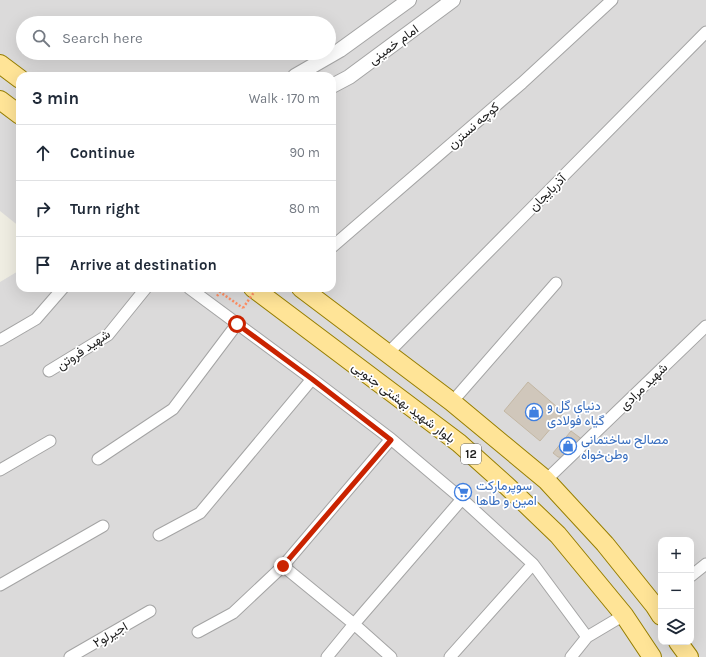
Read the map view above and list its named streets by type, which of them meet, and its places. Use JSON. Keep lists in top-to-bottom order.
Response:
{
  "streets": {
    "main road": ["بلوار شهید بهشتی جنوبی", "12"],
    "street": [
      "امام خمینی",
      "کوچه نسترن",
      "آذربایجان",
      "شهید فروتن",
      "شهید مرادی",
      "اجیرلو۲"
    ]
  },
  "crossings": [
    ["آذربایجان", "12"],
    ["شهید مرادی", "12"]
  ],
  "places": {
    "shop": ["دنیای گل و گیاه فولادی", "مصالح ساختمانی وطن‌خواه"],
    "supermarket": ["سوپرمارکت امین و طاها"]
  },
  "page": {
    "search": "Search here",
    "heading": ["3 min", "Walk · 170 m"],
    "list": [
      ["Continue", "90 m"],
      ["Turn right", "80 m"],
      "Arrive at destination"
    ],
    "map_buttons": ["+", "−"]
  }
}
